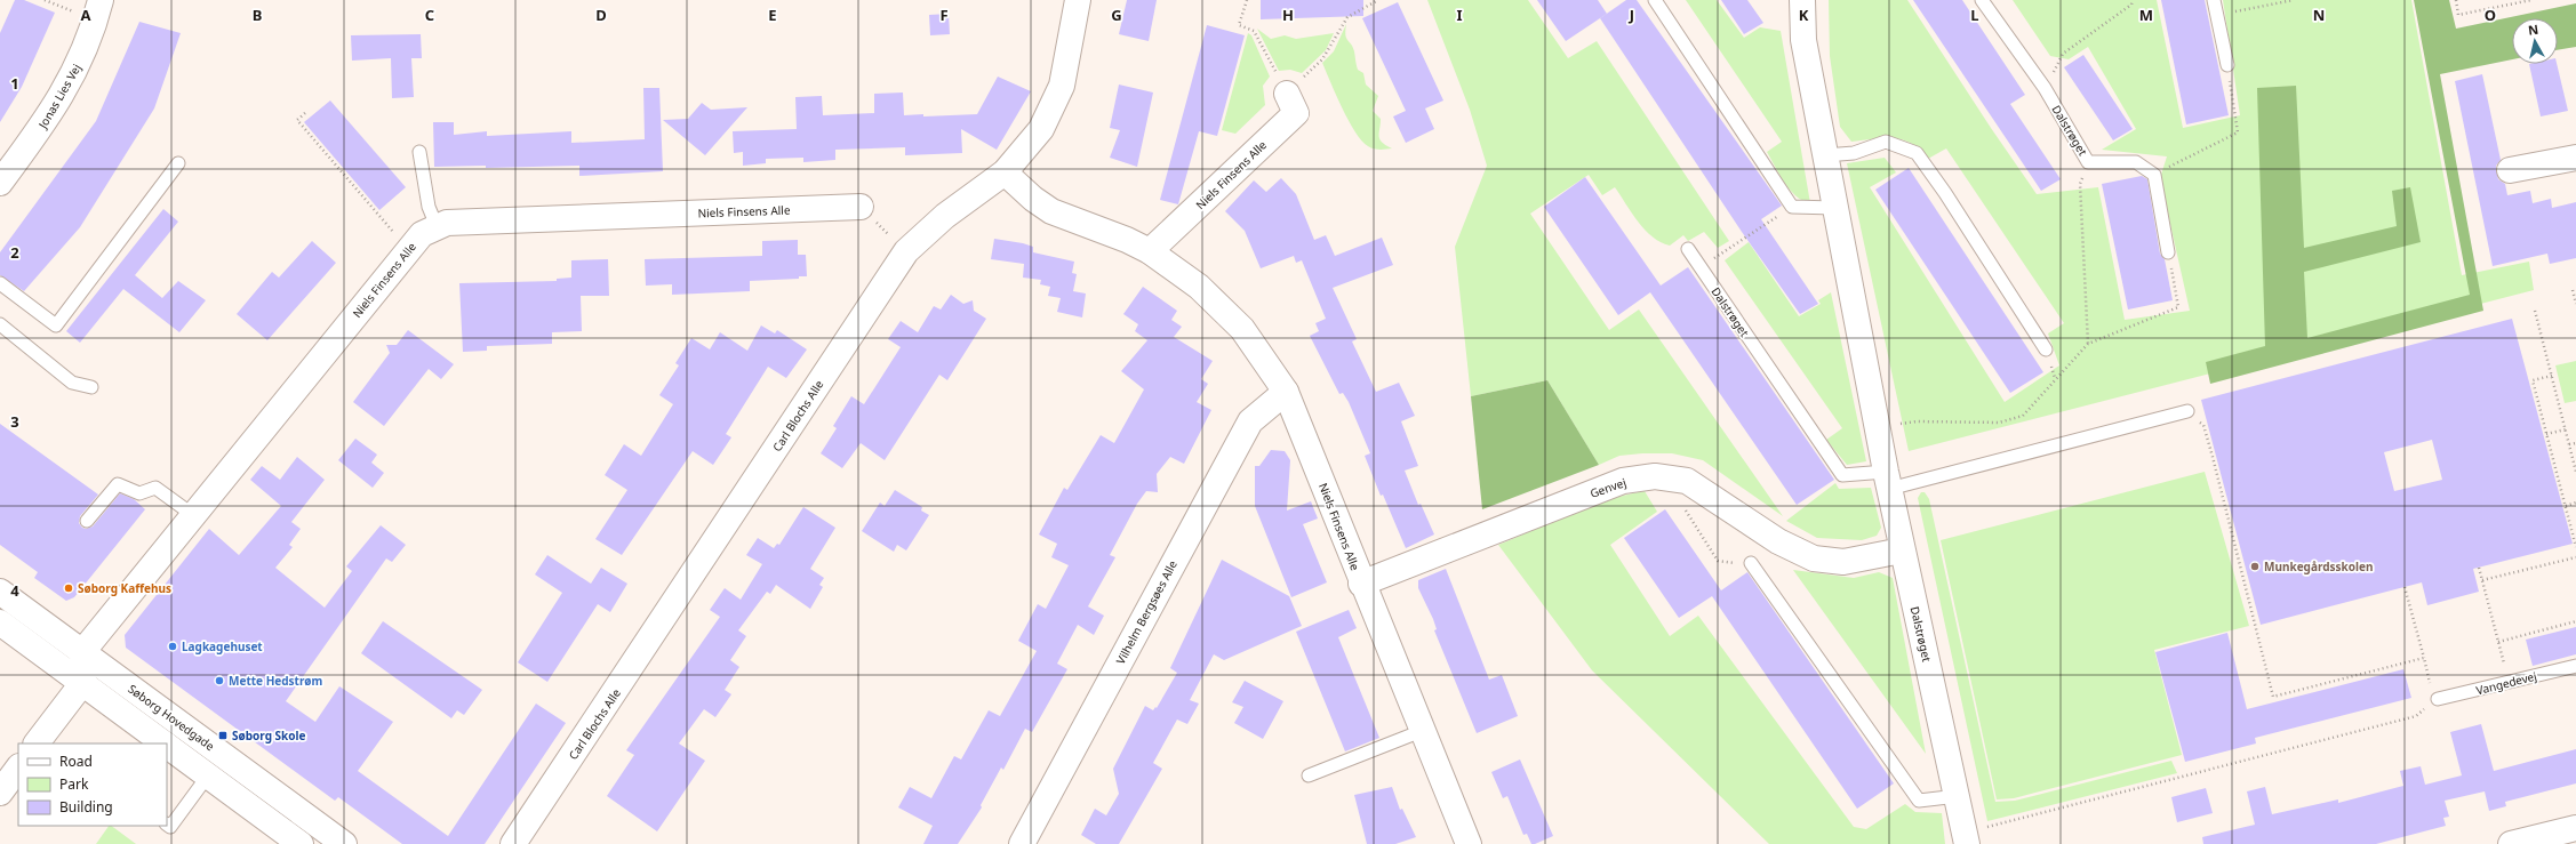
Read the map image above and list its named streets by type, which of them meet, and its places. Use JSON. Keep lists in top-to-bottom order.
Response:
{
  "streets": {
    "street": [
      "Jonas Lies Vej",
      "Dalstrøget",
      "Niels Finsens Alle",
      "Carl Blochs Alle",
      "Genvej",
      "Vilhelm Bergsøes Alle",
      "Søborg Hovedgade"
    ],
    "lane": ["Vangedevej"]
  },
  "crossings": [
    ["Dalstrøget", "Genvej"],
    ["Niels Finsens Alle", "Carl Blochs Alle"],
    ["Niels Finsens Alle", "Genvej"],
    ["Niels Finsens Alle", "Vilhelm Bergsøes Alle"],
    ["Niels Finsens Alle", "Søborg Hovedgade"]
  ],
  "places": {
    "other": [
      "Munkegårdsskolen",
      "Søborg Kaffehus",
      "Lagkagehuset",
      "Mette Hedstrøm"
    ],
    "transit": ["Søborg Skole"]
  },
  "legend": ["Road", "Park", "Building"],
  "north": "top",
  "grid": {
    "columns": [
      "A",
      "B",
      "C",
      "D",
      "E",
      "F",
      "G",
      "H",
      "I",
      "J",
      "K",
      "L",
      "M",
      "N",
      "O"
    ],
    "rows": [
      "1",
      "2",
      "3",
      "4"
    ]
  }
}
